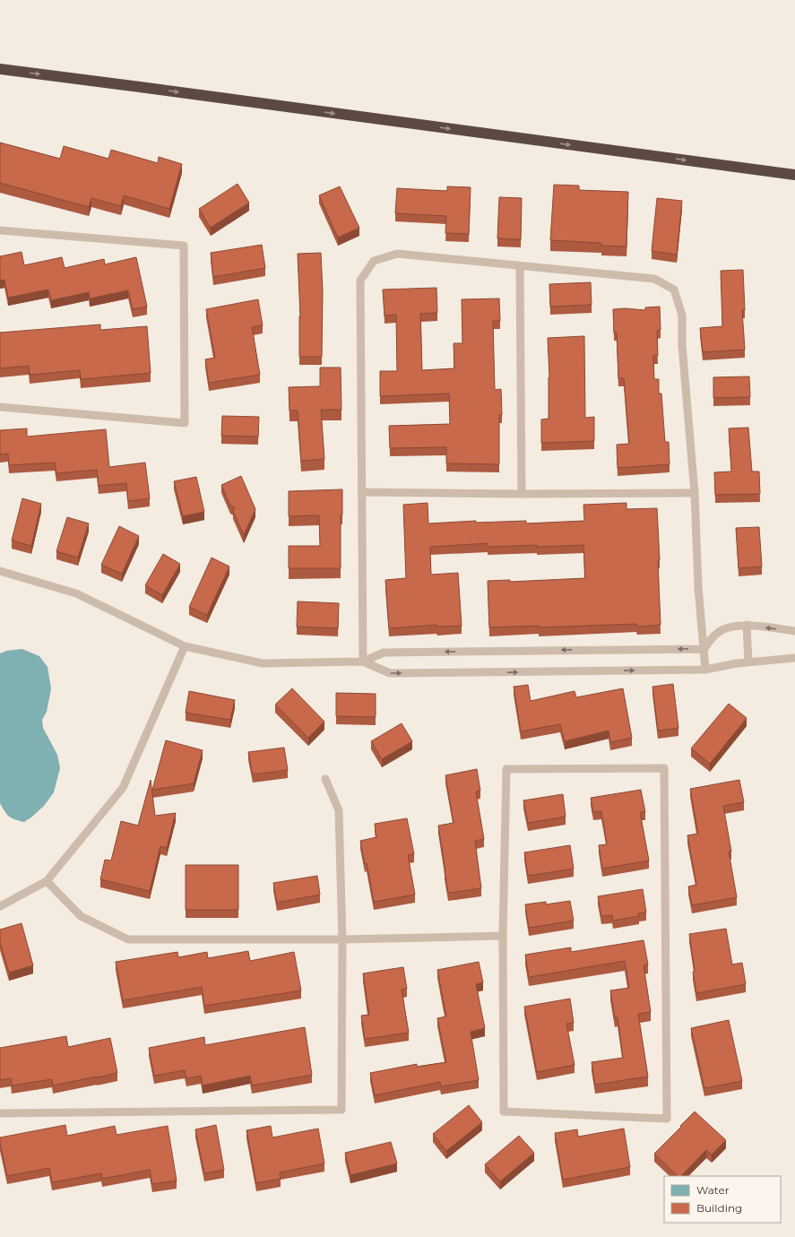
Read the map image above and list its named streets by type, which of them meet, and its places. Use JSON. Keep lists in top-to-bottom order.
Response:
{
  "legend": ["Water", "Building"]
}
